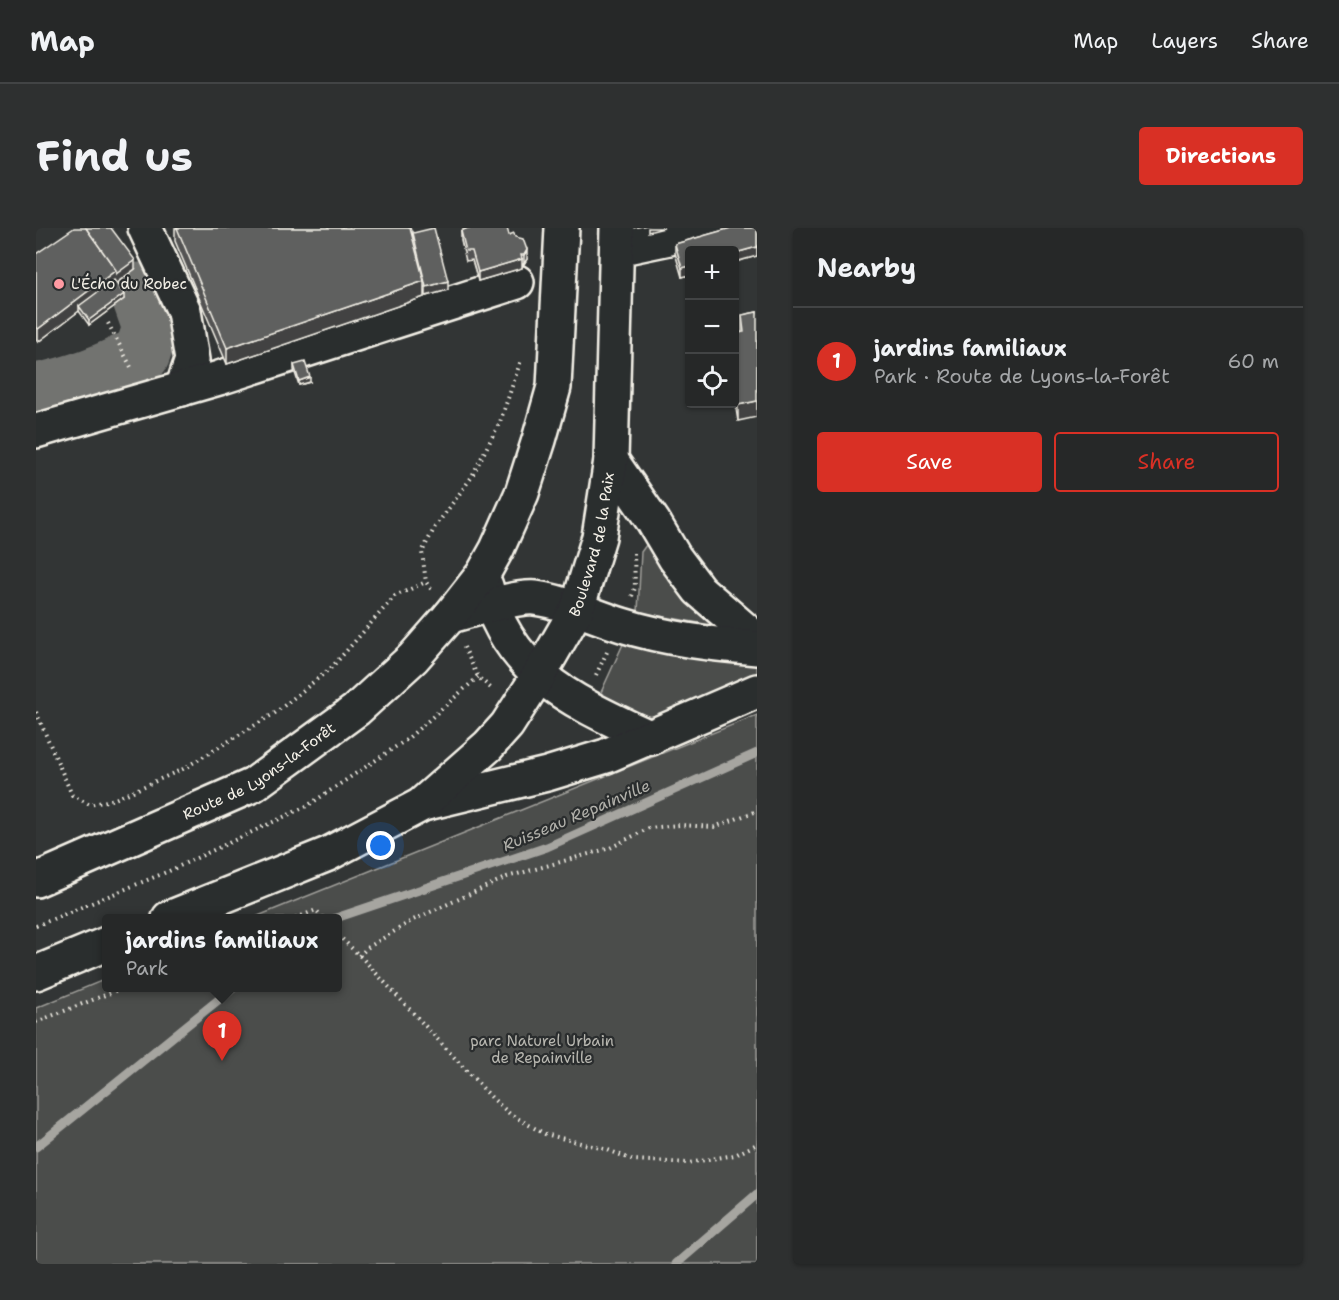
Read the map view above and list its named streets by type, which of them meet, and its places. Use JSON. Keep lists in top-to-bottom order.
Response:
{
  "streets": {
    "main road": ["Boulevard de la Paix", "Route de Lyons-la-Forêt"]
  },
  "water": ["Ruisseau Repainville"],
  "parks": ["parc Naturel Urbain de Repainville"],
  "places": ["L'Écho du Robec"],
  "page": {
    "header": "Map",
    "nav": ["Map", "Layers", "Share"],
    "buttons": [
      "Directions",
      ["Save", "Share"]
    ],
    "title": "Find us",
    "heading": "Nearby",
    "map_buttons": ["+", "−"],
    "list": [
      {
        "mark": "1",
        "name": "jardins familiaux",
        "note": "Park · Route de Lyons-la-Forêt",
        "value": "60 m"
      }
    ],
    "popup": ["jardins familiaux", "Park"],
    "pins": "1"
  }
}
